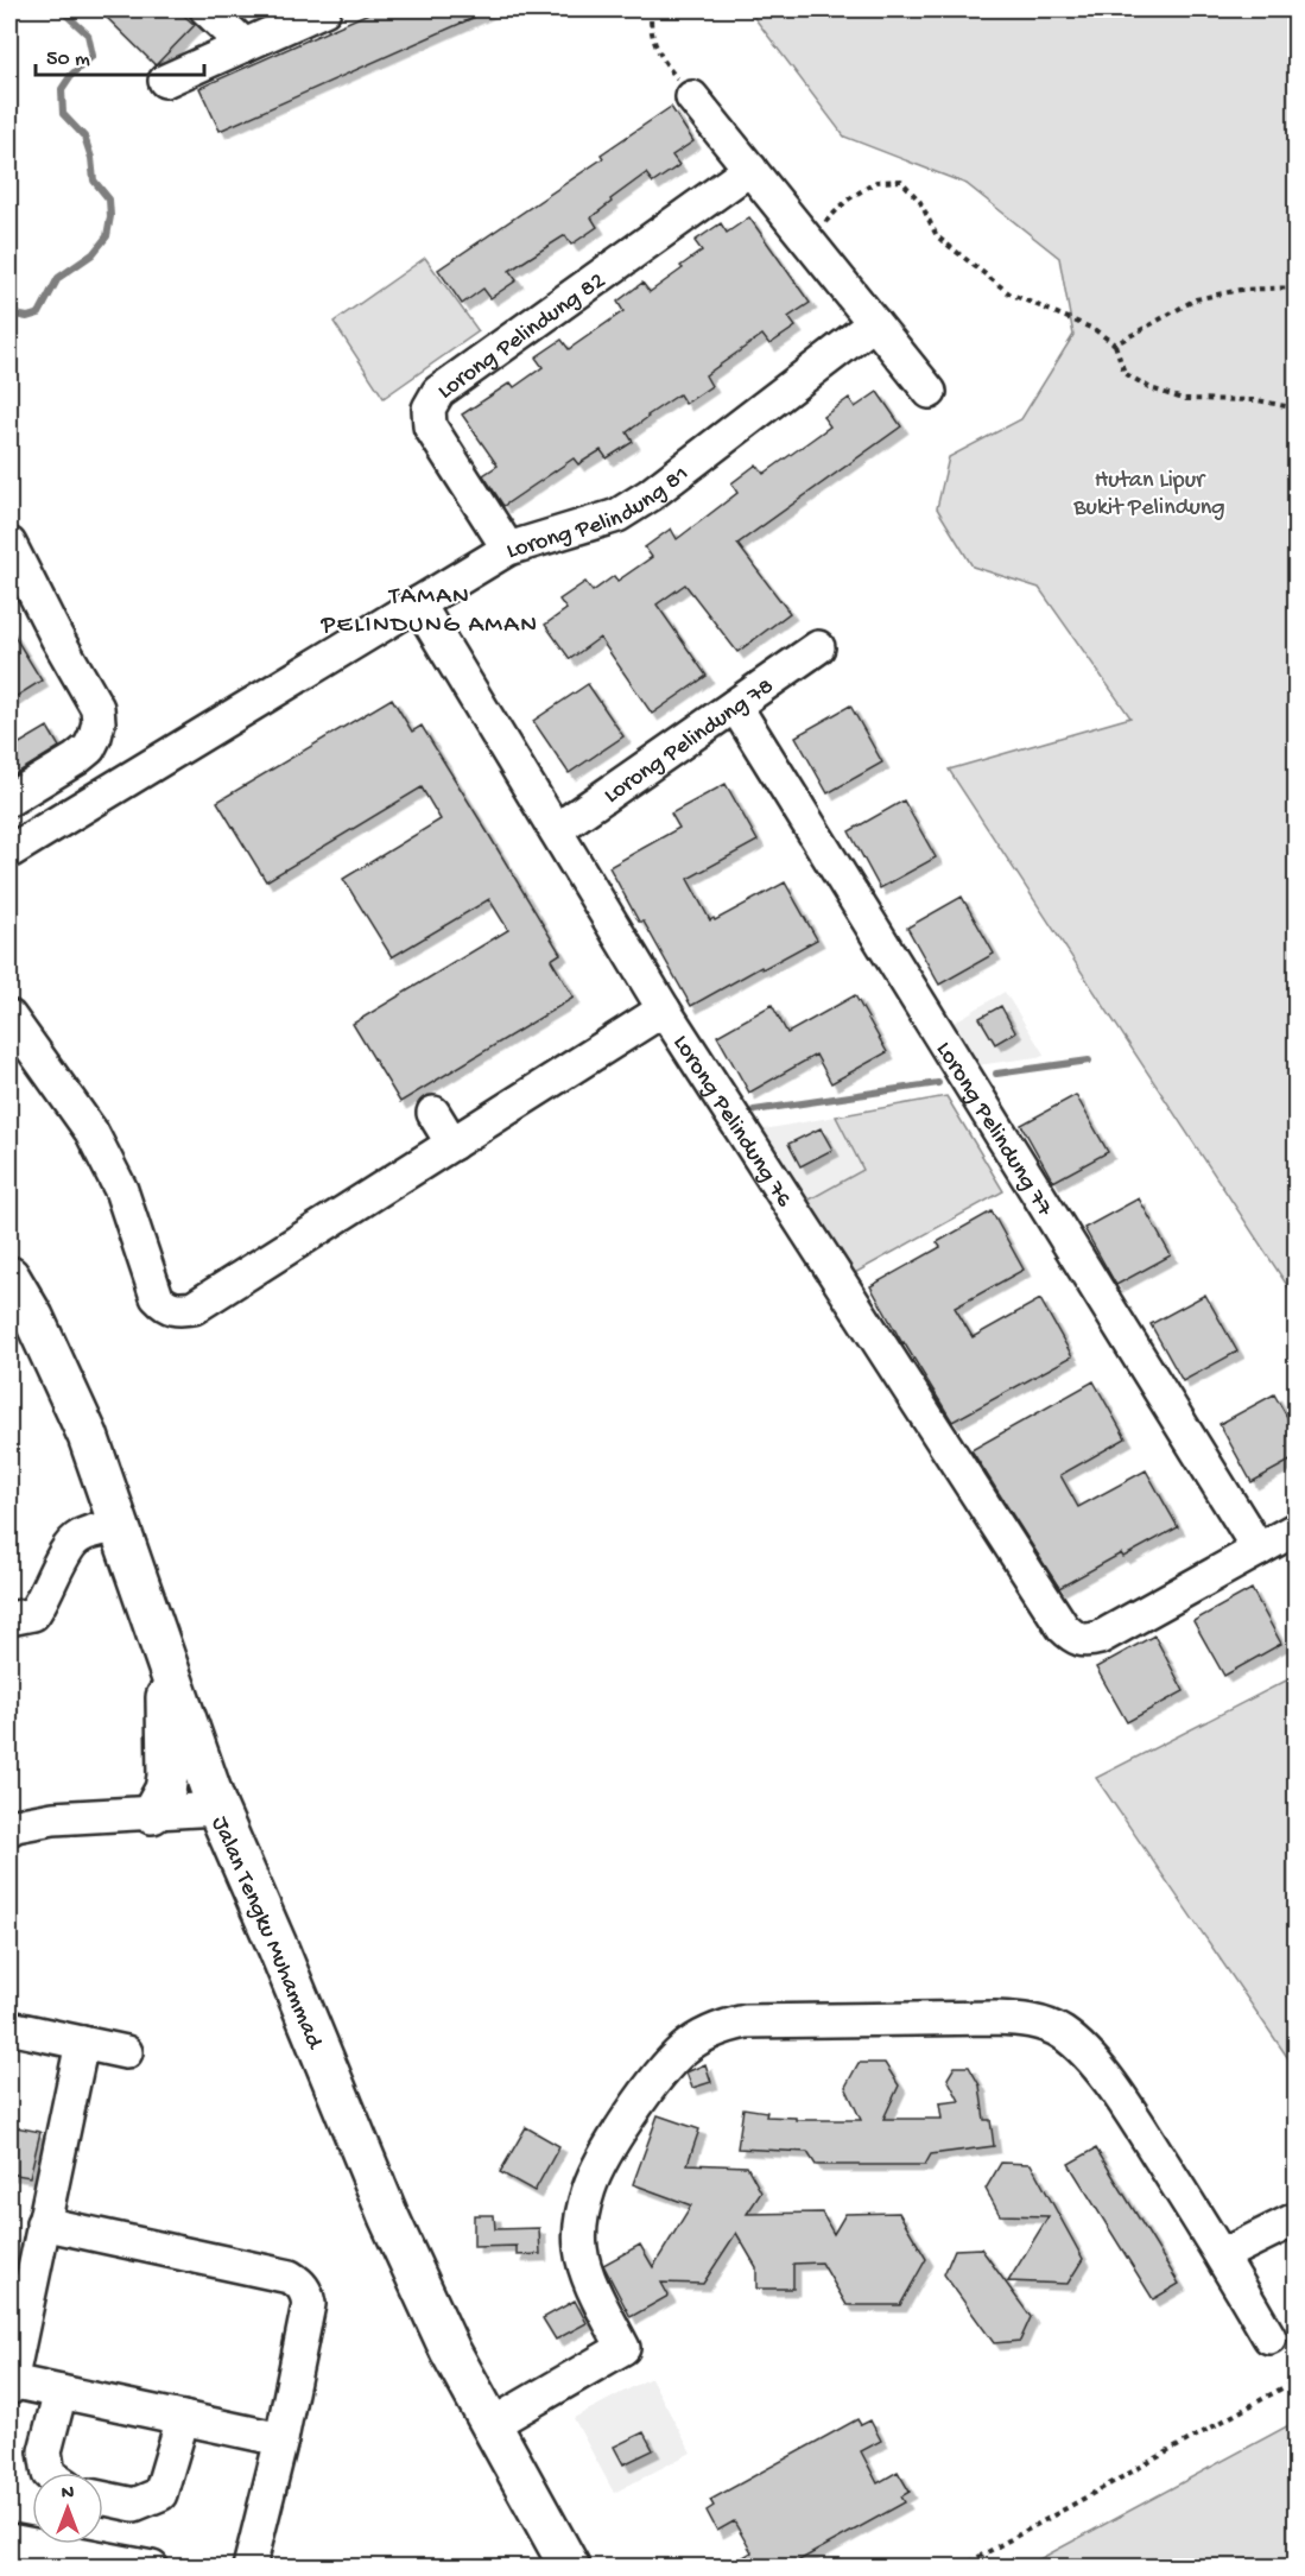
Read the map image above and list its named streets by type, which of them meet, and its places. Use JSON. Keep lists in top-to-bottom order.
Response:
{
  "streets": {
    "main road": ["Jalan Tengku Muhammad"],
    "street": [
      "Lorong Pelindung 82",
      "Lorong Pelindung 81",
      "Lorong Pelindung 78",
      "Lorong Pelindung 76",
      "Lorong Pelindung 77"
    ]
  },
  "crossings": [
    ["Lorong Pelindung 82", "Lorong Pelindung 81"],
    ["Lorong Pelindung 81", "Lorong Pelindung 76"],
    ["Lorong Pelindung 78", "Lorong Pelindung 76"],
    ["Lorong Pelindung 78", "Lorong Pelindung 77"],
    ["Lorong Pelindung 76", "Lorong Pelindung 77"]
  ],
  "districts": ["TAMAN PELINDUNG AMAN"],
  "parks": ["Hutan Lipur Bukit Pelindung"],
  "scale_bar": "50 m",
  "north": "top"
}
